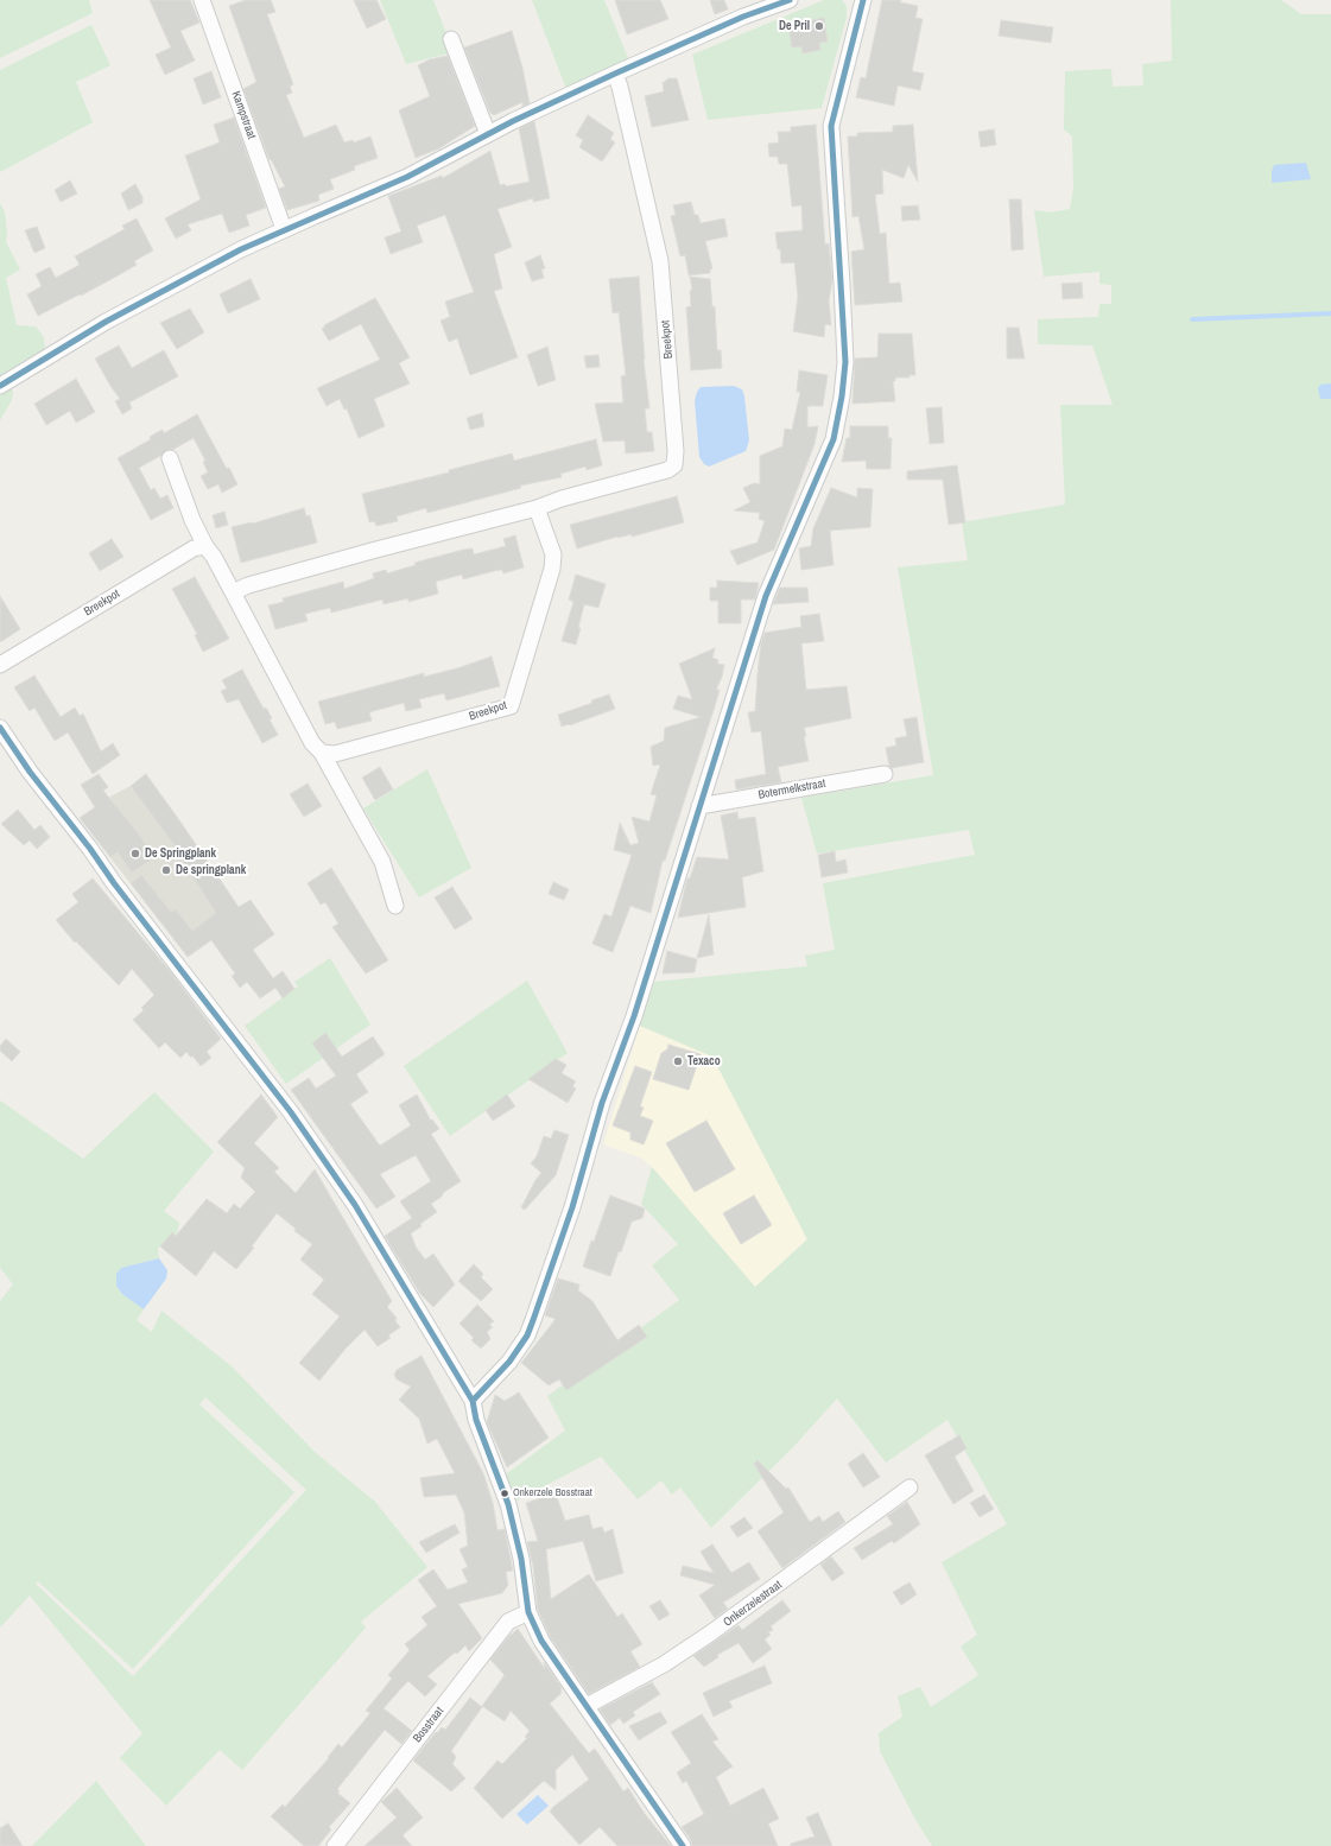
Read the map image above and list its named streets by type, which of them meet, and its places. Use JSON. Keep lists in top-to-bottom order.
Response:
{
  "streets": {
    "street": [
      "Kampstraat",
      "Breekpot",
      "Botermelkstraat",
      "Onkerzelestraat",
      "Bosstraat"
    ]
  },
  "places": [
    "De Pril",
    "De Springplank",
    "De springplank",
    "Texaco",
    "Onkerzele Bosstraat"
  ]
}
